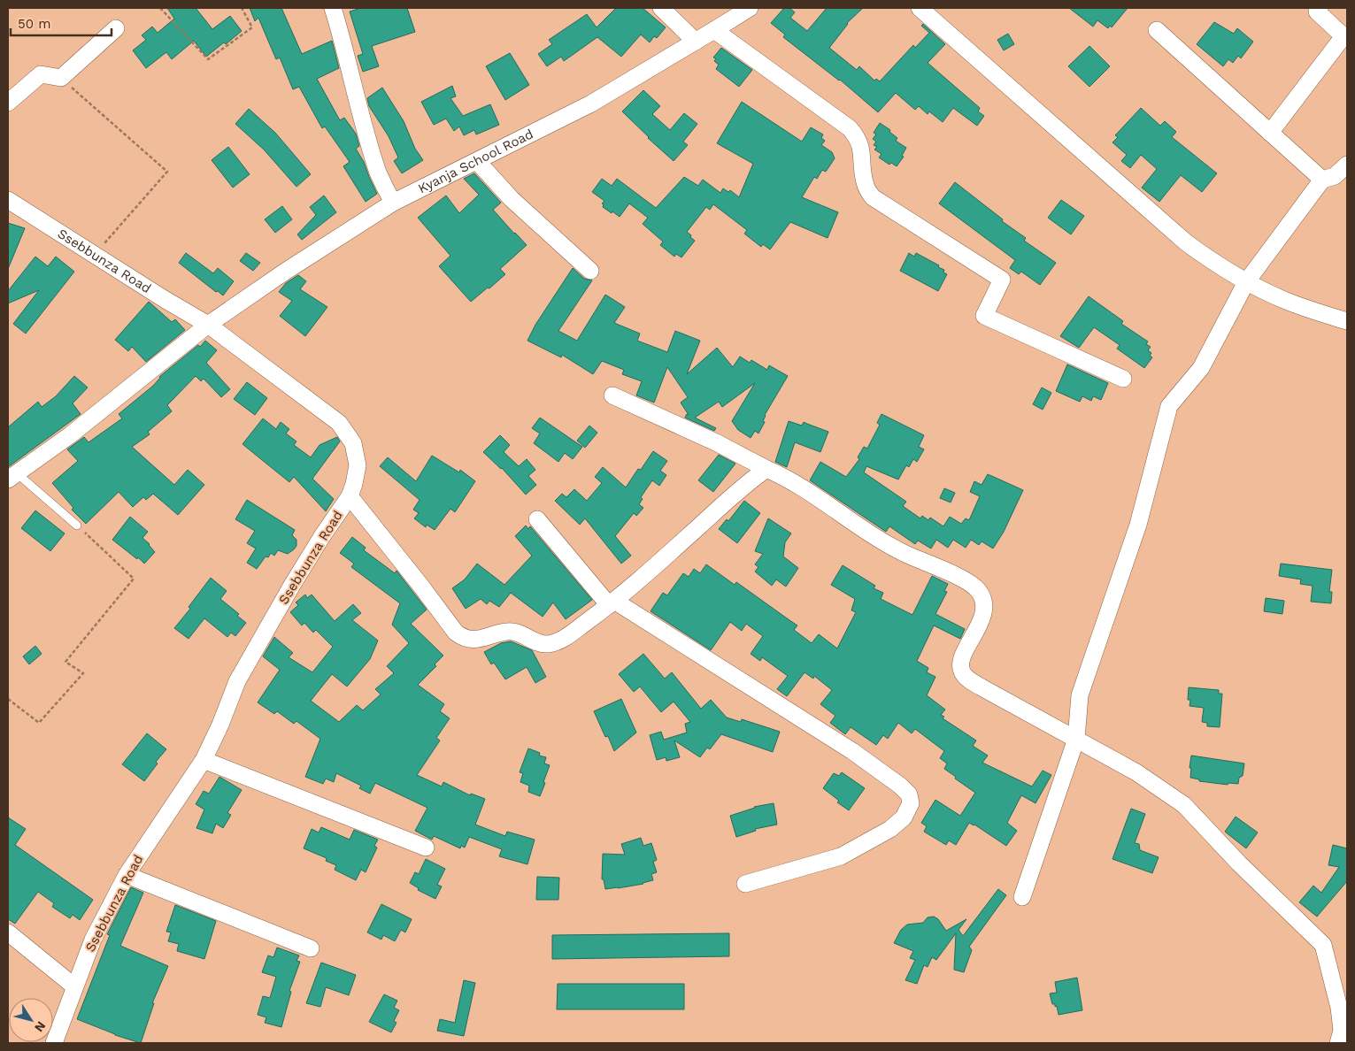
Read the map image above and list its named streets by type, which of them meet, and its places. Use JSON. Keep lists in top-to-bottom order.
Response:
{
  "streets": {
    "street": ["Kyanja School Road", "Ssebbunza Road"]
  },
  "crossings": [
    ["Kyanja School Road", "Ssebbunza Road"]
  ],
  "scale_bar": "50 m",
  "north": "bottom right"
}
